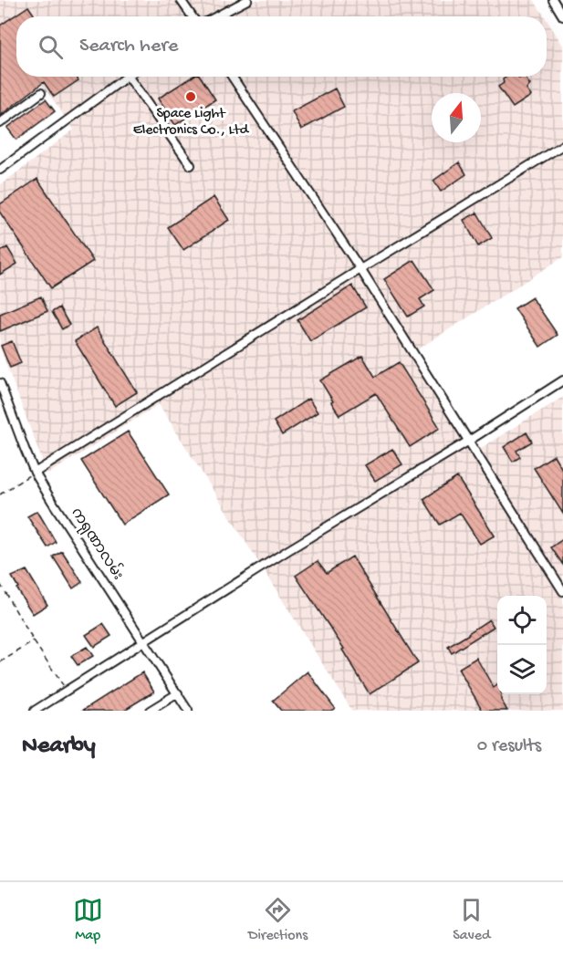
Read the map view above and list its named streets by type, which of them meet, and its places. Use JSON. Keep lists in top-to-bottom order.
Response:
{
  "streets": {
    "street": ["ကရုဏာလမ်း"]
  },
  "places": ["Space Light Electronics Co., Ltd"],
  "north": "top",
  "page": {
    "search": "Search here",
    "heading": ["Nearby", "0 results"],
    "nav": ["Map", "Directions", "Saved"]
  }
}
